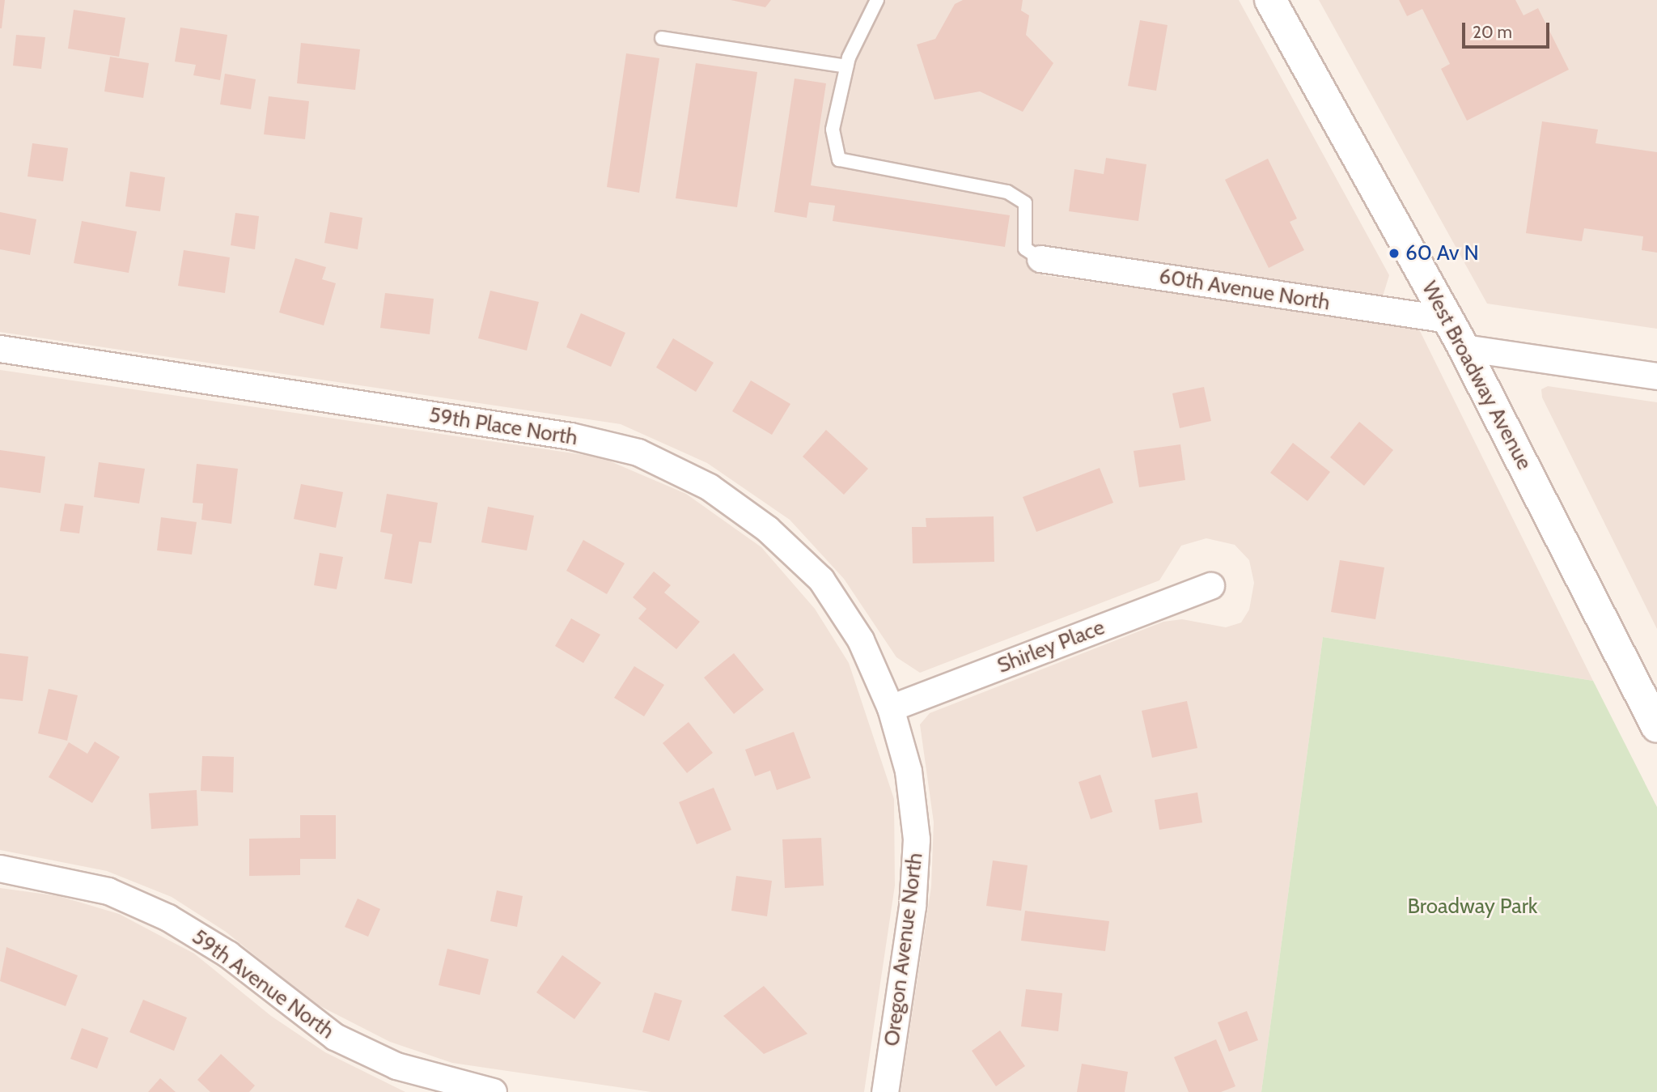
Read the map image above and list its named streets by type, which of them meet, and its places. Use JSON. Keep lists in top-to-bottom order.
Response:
{
  "streets": {
    "street": [
      "60th Avenue North",
      "West Broadway Avenue",
      "59th Place North",
      "Shirley Place",
      "Oregon Avenue North",
      "59th Avenue North"
    ]
  },
  "crossings": [
    ["60th Avenue North", "West Broadway Avenue"],
    ["59th Place North", "Shirley Place"],
    ["59th Place North", "Oregon Avenue North"],
    ["Shirley Place", "Oregon Avenue North"]
  ],
  "parks": ["Broadway Park"],
  "places": ["60 Av N"],
  "scale_bar": "20 m"
}
